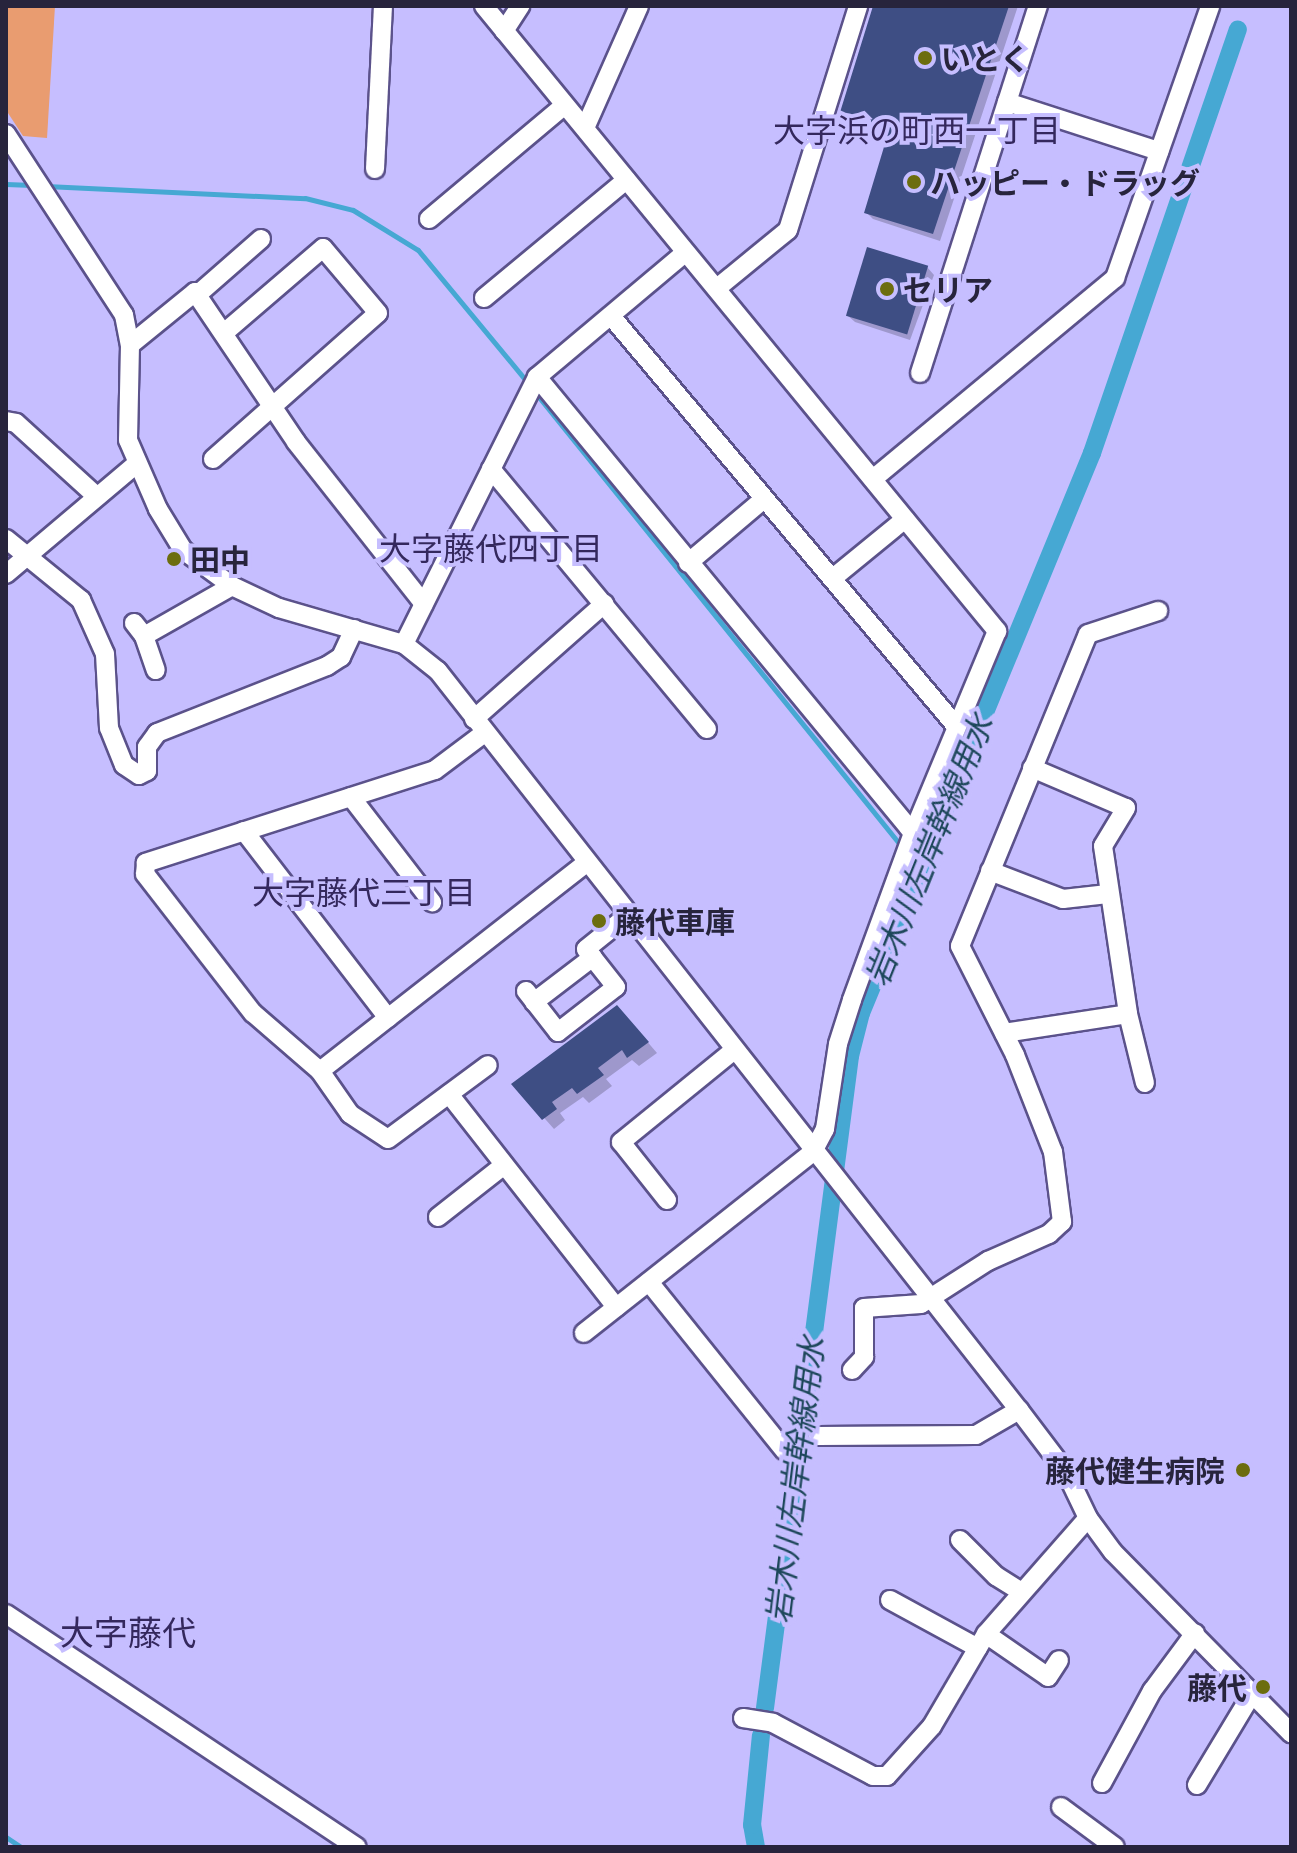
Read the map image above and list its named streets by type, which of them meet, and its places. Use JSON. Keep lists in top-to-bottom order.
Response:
{
  "districts": [
    "大字浜の町西一丁目",
    "大字藤代四丁目",
    "大字藤代三丁目",
    "大字藤代"
  ],
  "water": ["岩木川左岸幹線用水"],
  "places": [
    "いとく",
    "ハッピー・ドラッグ",
    "セリア",
    "田中",
    "藤代車庫",
    "藤代健生病院",
    "藤代"
  ]
}
